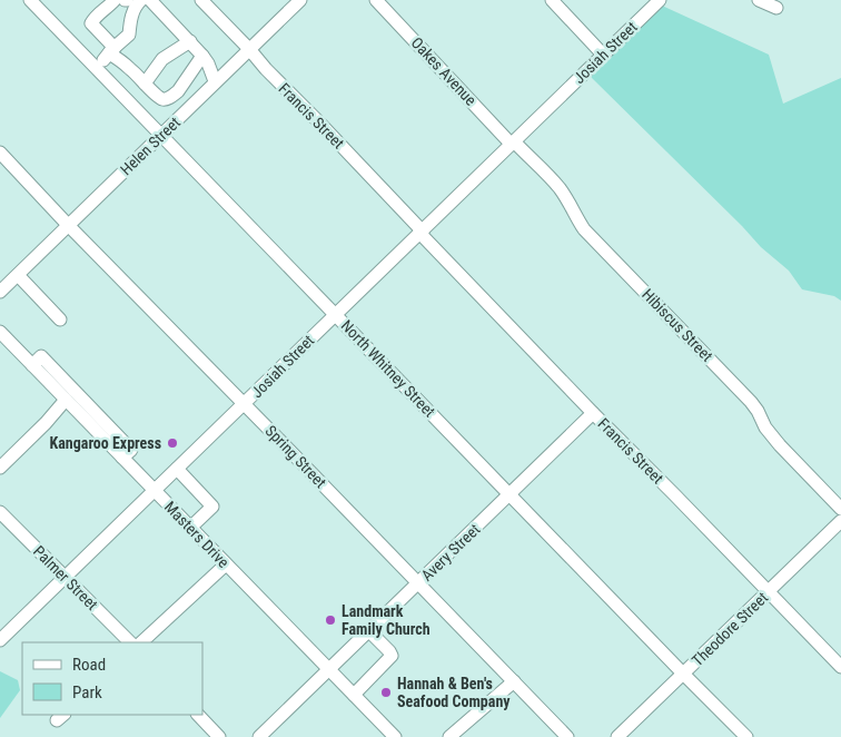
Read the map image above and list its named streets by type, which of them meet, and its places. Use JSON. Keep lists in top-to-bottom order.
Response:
{
  "streets": {
    "street": [
      "Josiah Street",
      "Oakes Avenue",
      "Francis Street",
      "Helen Street",
      "Hibiscus Street",
      "North Whitney Street",
      "Spring Street",
      "Masters Drive",
      "Avery Street",
      "Palmer Street",
      "Theodore Street"
    ]
  },
  "crossings": [
    ["Josiah Street", "Oakes Avenue"],
    ["Josiah Street", "Francis Street"],
    ["Josiah Street", "Hibiscus Street"],
    ["Josiah Street", "North Whitney Street"],
    ["Josiah Street", "Spring Street"],
    ["Josiah Street", "Masters Drive"],
    ["Josiah Street", "Palmer Street"],
    ["Oakes Avenue", "Hibiscus Street"],
    ["Francis Street", "Helen Street"],
    ["Francis Street", "Avery Street"],
    ["Francis Street", "Theodore Street"],
    ["Helen Street", "North Whitney Street"],
    ["Helen Street", "Spring Street"],
    ["North Whitney Street", "Avery Street"],
    ["North Whitney Street", "Theodore Street"],
    ["Spring Street", "Avery Street"],
    ["Masters Drive", "Avery Street"]
  ],
  "places": ["Kangaroo Express", "Landmark Family Church", "Hannah & Ben's Seafood Company"],
  "legend": ["Road", "Park"]
}
